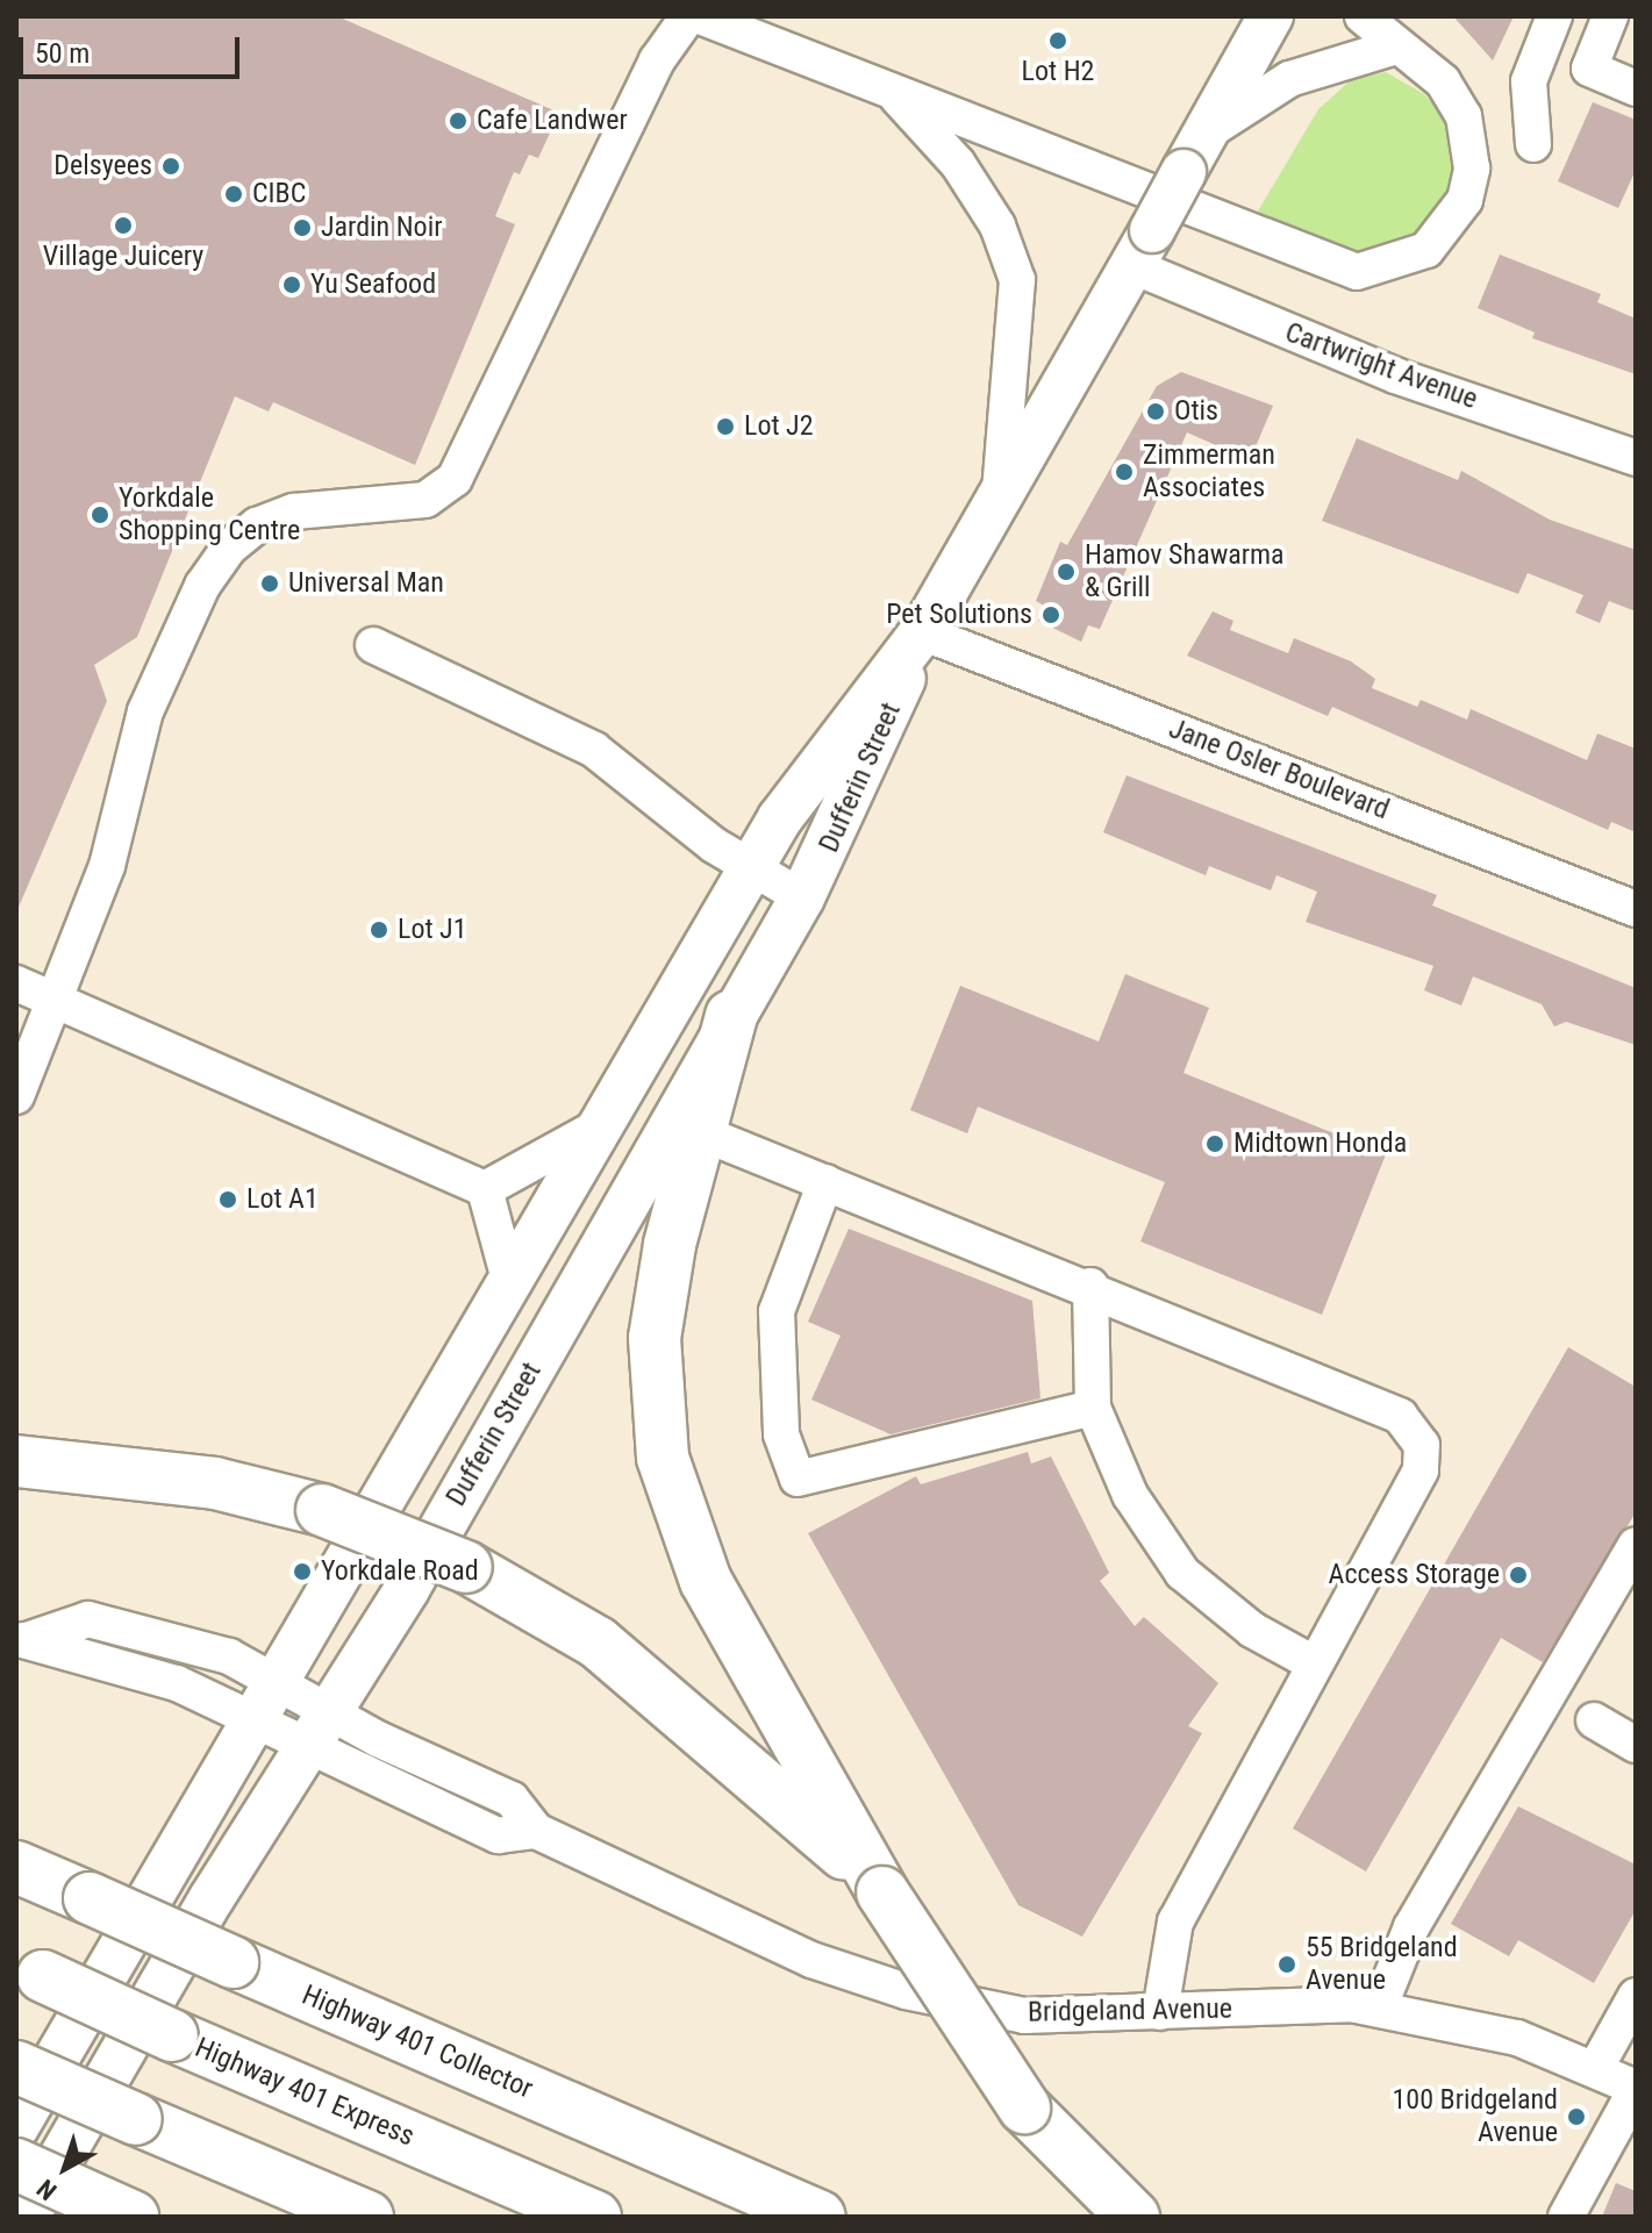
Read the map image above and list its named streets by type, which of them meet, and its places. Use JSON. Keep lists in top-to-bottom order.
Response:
{
  "streets": {
    "highway": ["Highway 401 Collector", "Highway 401 Express"],
    "main road": ["Dufferin Street"],
    "street": ["Cartwright Avenue", "Jane Osler Boulevard", "Bridgeland Avenue"]
  },
  "crossings": [
    ["Cartwright Avenue", "Dufferin Street"],
    ["Jane Osler Boulevard", "Dufferin Street"],
    ["Dufferin Street", "Bridgeland Avenue"]
  ],
  "places": [
    "Lot H2",
    "Cafe Landwer",
    "Delsyees",
    "CIBC",
    "Village Juicery",
    "Jardin Noir",
    "Yu Seafood",
    "Otis",
    "Lot J2",
    "Zimmerman Associates",
    "Yorkdale Shopping Centre",
    "Hamov Shawarma & Grill",
    "Universal Man",
    "Pet Solutions",
    "Lot J1",
    "Midtown Honda",
    "Lot A1",
    "Yorkdale Road",
    "Access Storage",
    "55 Bridgeland Avenue",
    "100 Bridgeland Avenue"
  ],
  "scale_bar": "50 m",
  "north": "bottom left"
}
